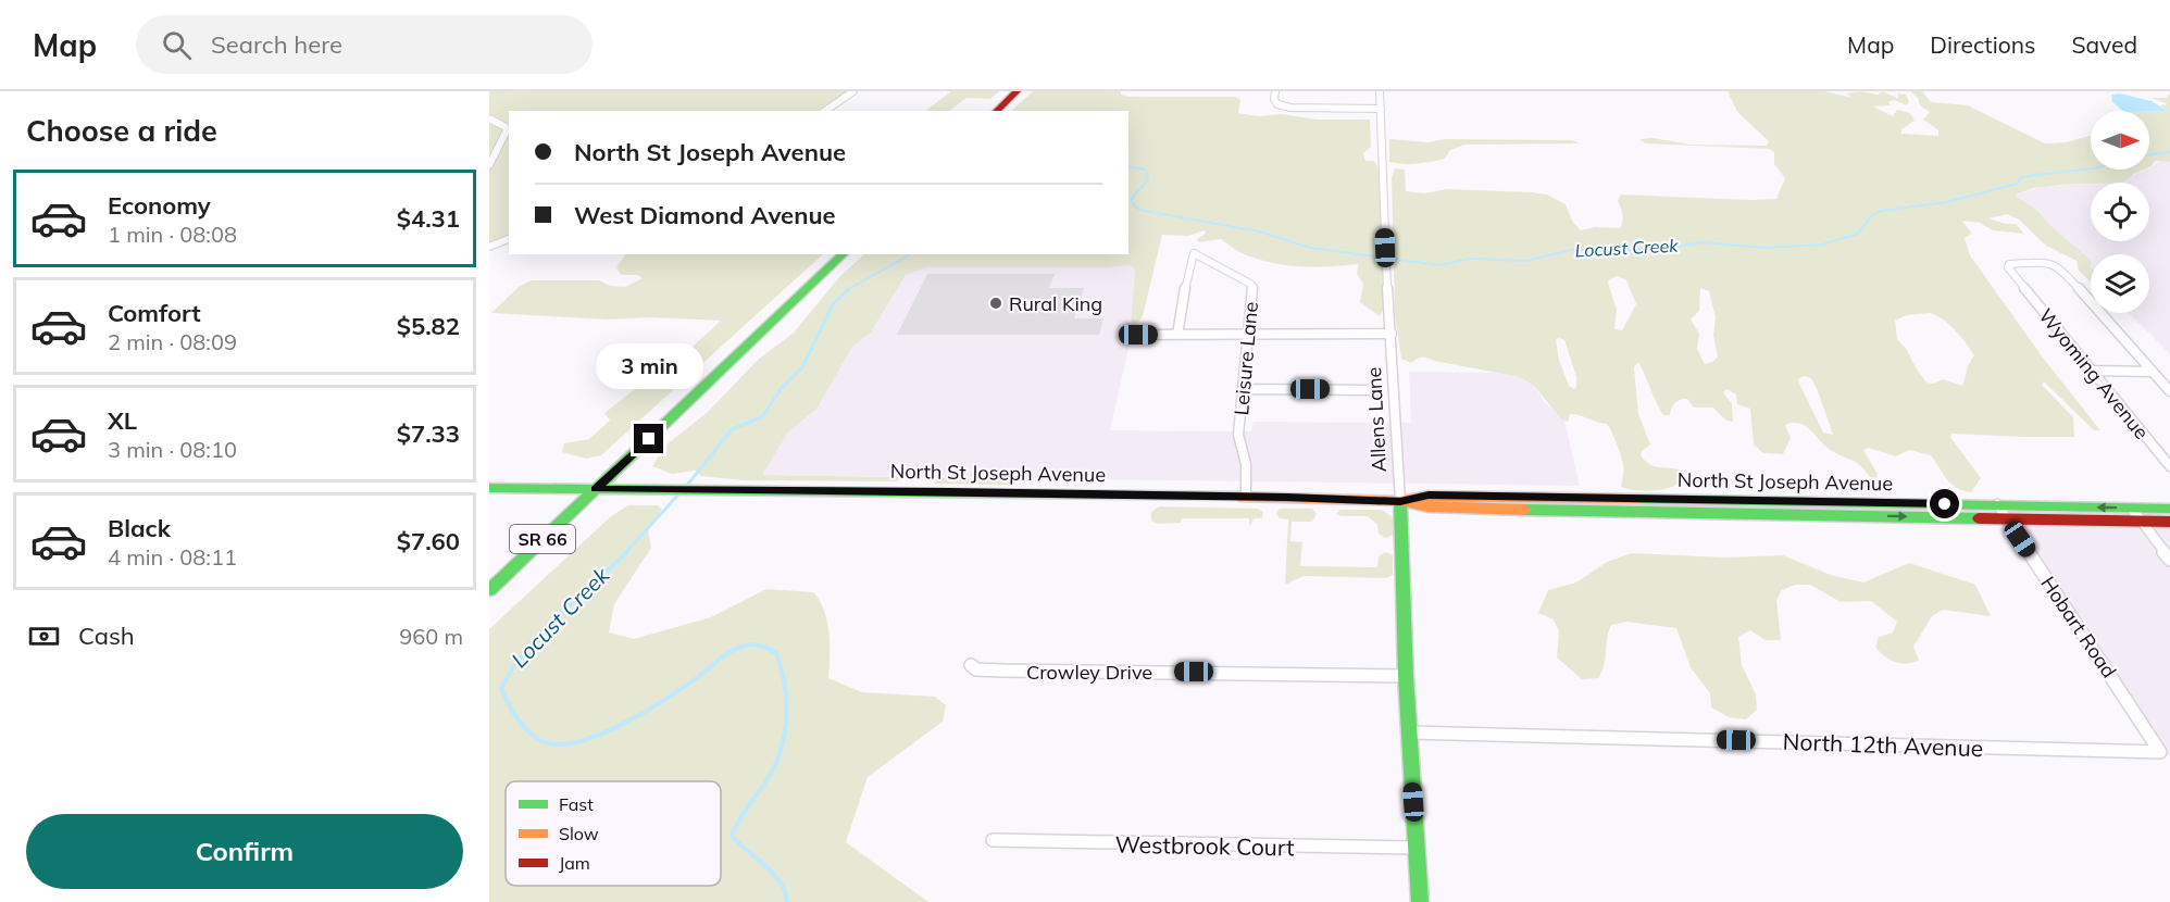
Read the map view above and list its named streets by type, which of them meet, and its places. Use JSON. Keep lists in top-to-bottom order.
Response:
{
  "streets": {
    "main road": ["Allens Lane", "North St Joseph Avenue", "SR 66"],
    "street": [
      "Leisure Lane",
      "Wyoming Avenue",
      "Hobart Road",
      "Crowley Drive",
      "North 12th Avenue",
      "Westbrook Court"
    ]
  },
  "crossings": [
    ["Leisure Lane", "North St Joseph Avenue"],
    ["Allens Lane", "North St Joseph Avenue"],
    ["Allens Lane", "Crowley Drive"],
    ["Allens Lane", "North 12th Avenue"],
    ["Allens Lane", "Westbrook Court"],
    ["North St Joseph Avenue", "SR 66"],
    ["North St Joseph Avenue", "Hobart Road"],
    ["Hobart Road", "North 12th Avenue"]
  ],
  "water": ["Locust Creek"],
  "places": ["Rural King"],
  "legend": ["Fast", "Slow", "Jam"],
  "north": "right",
  "page": {
    "header": "Map",
    "search": "Search here",
    "nav": ["Map", "Directions", "Saved"],
    "heading": "Choose a ride",
    "banner": ["North St Joseph Avenue", "West Diamond Avenue"],
    "list": [
      {
        "name": "Economy",
        "note": "1 min · 08:08",
        "value": "$4.31"
      },
      {
        "name": "Comfort",
        "note": "2 min · 08:09",
        "value": "$5.82"
      },
      {
        "name": "XL",
        "note": "3 min · 08:10",
        "value": "$7.33"
      },
      {
        "name": "Black",
        "note": "4 min · 08:11",
        "value": "$7.60"
      }
    ],
    "bubble": "3 min",
    "pay": ["Cash", "960 m"],
    "buttons": "Confirm"
  }
}
